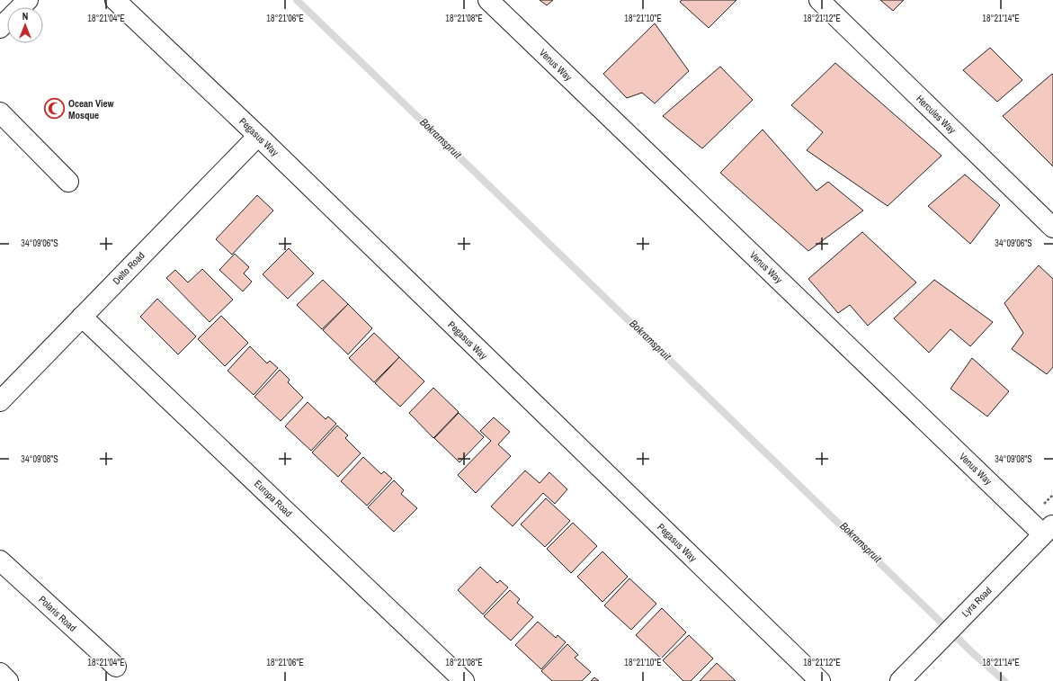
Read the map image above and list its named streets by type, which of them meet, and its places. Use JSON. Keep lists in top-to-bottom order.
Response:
{
  "streets": {
    "street": [
      "Venus Way",
      "Hercules Way",
      "Pegasus Way",
      "Delto Road",
      "Europa Road",
      "Lyra Road",
      "Polaris Road"
    ]
  },
  "crossings": [
    ["Venus Way", "Lyra Road"],
    ["Pegasus Way", "Delto Road"],
    ["Delto Road", "Europa Road"]
  ],
  "water": ["Bokramspruit"],
  "places": {
    "mosque": ["Ocean View Mosque"]
  },
  "north": "top",
  "coordinates": [
    "18°21'04\"E",
    "18°21'06\"E",
    "18°21'08\"E",
    "18°21'10\"E",
    "18°21'12\"E",
    "18°21'14\"E",
    "34°09'06\"S",
    "34°09'08\"S"
  ]
}
